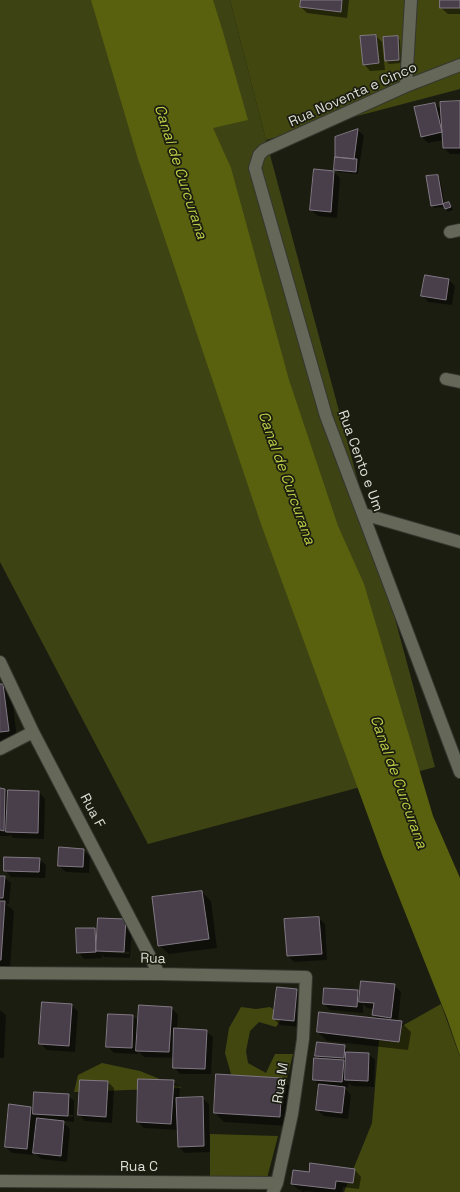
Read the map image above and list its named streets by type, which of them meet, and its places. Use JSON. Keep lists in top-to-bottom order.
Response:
{
  "streets": {
    "street": [
      "Rua Noventa e Cinco",
      "Rua Cento e Um",
      "Rua F",
      "Rua",
      "Rua M",
      "Rua C"
    ]
  },
  "crossings": [
    ["Rua Noventa e Cinco", "Rua Cento e Um"],
    ["Rua F", "Rua"],
    ["Rua", "Rua M"],
    ["Rua M", "Rua C"]
  ],
  "water": ["Canal de Curcurana"]
}
